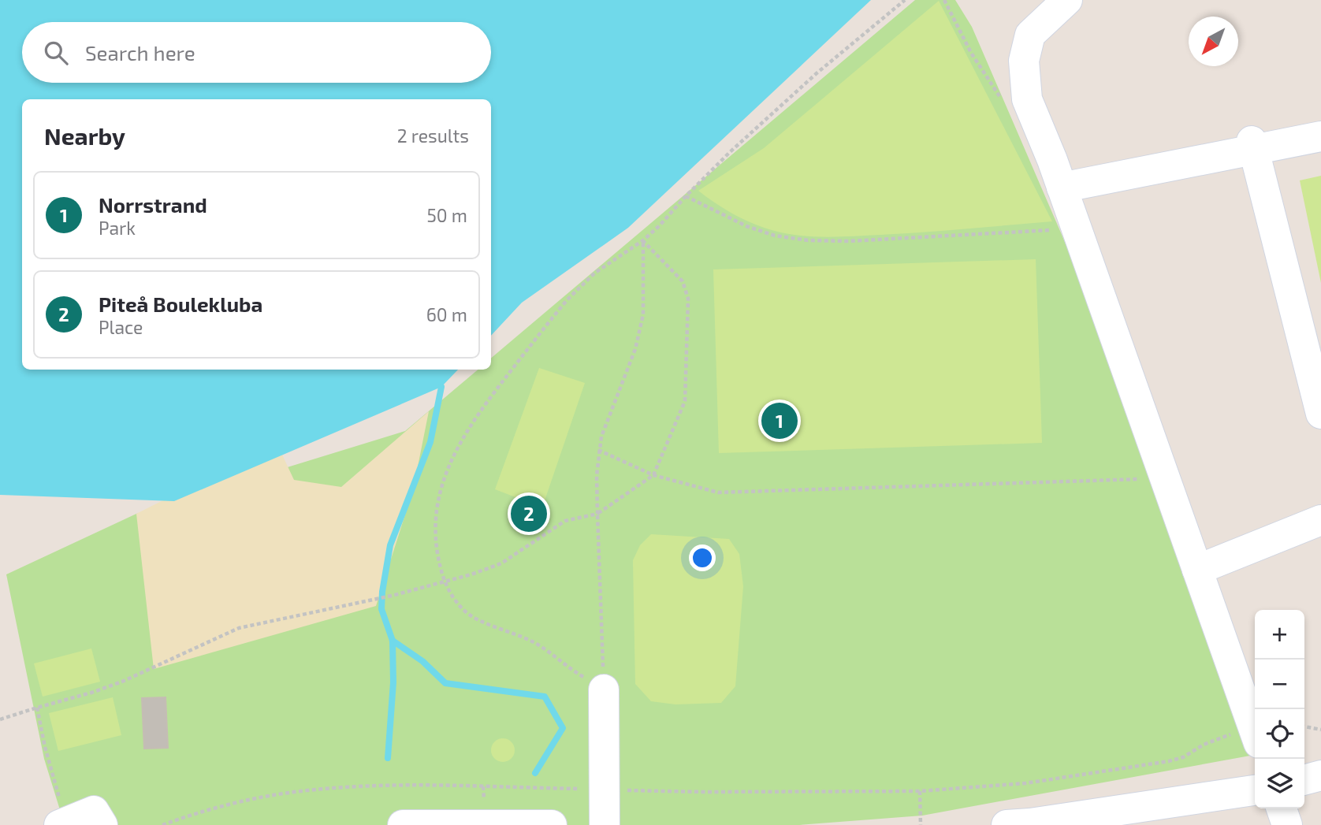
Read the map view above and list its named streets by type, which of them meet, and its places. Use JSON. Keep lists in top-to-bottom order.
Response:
{
  "north": "bottom left",
  "page": {
    "search": "Search here",
    "heading": ["Nearby", "2 results"],
    "list": [
      {
        "mark": "1",
        "name": "Norrstrand",
        "note": "Park",
        "value": "50 m"
      },
      {
        "mark": "2",
        "name": "Piteå Boulekluba",
        "note": "Place",
        "value": "60 m"
      }
    ],
    "pins": ["1", "2"],
    "map_buttons": ["+", "−"]
  }
}
